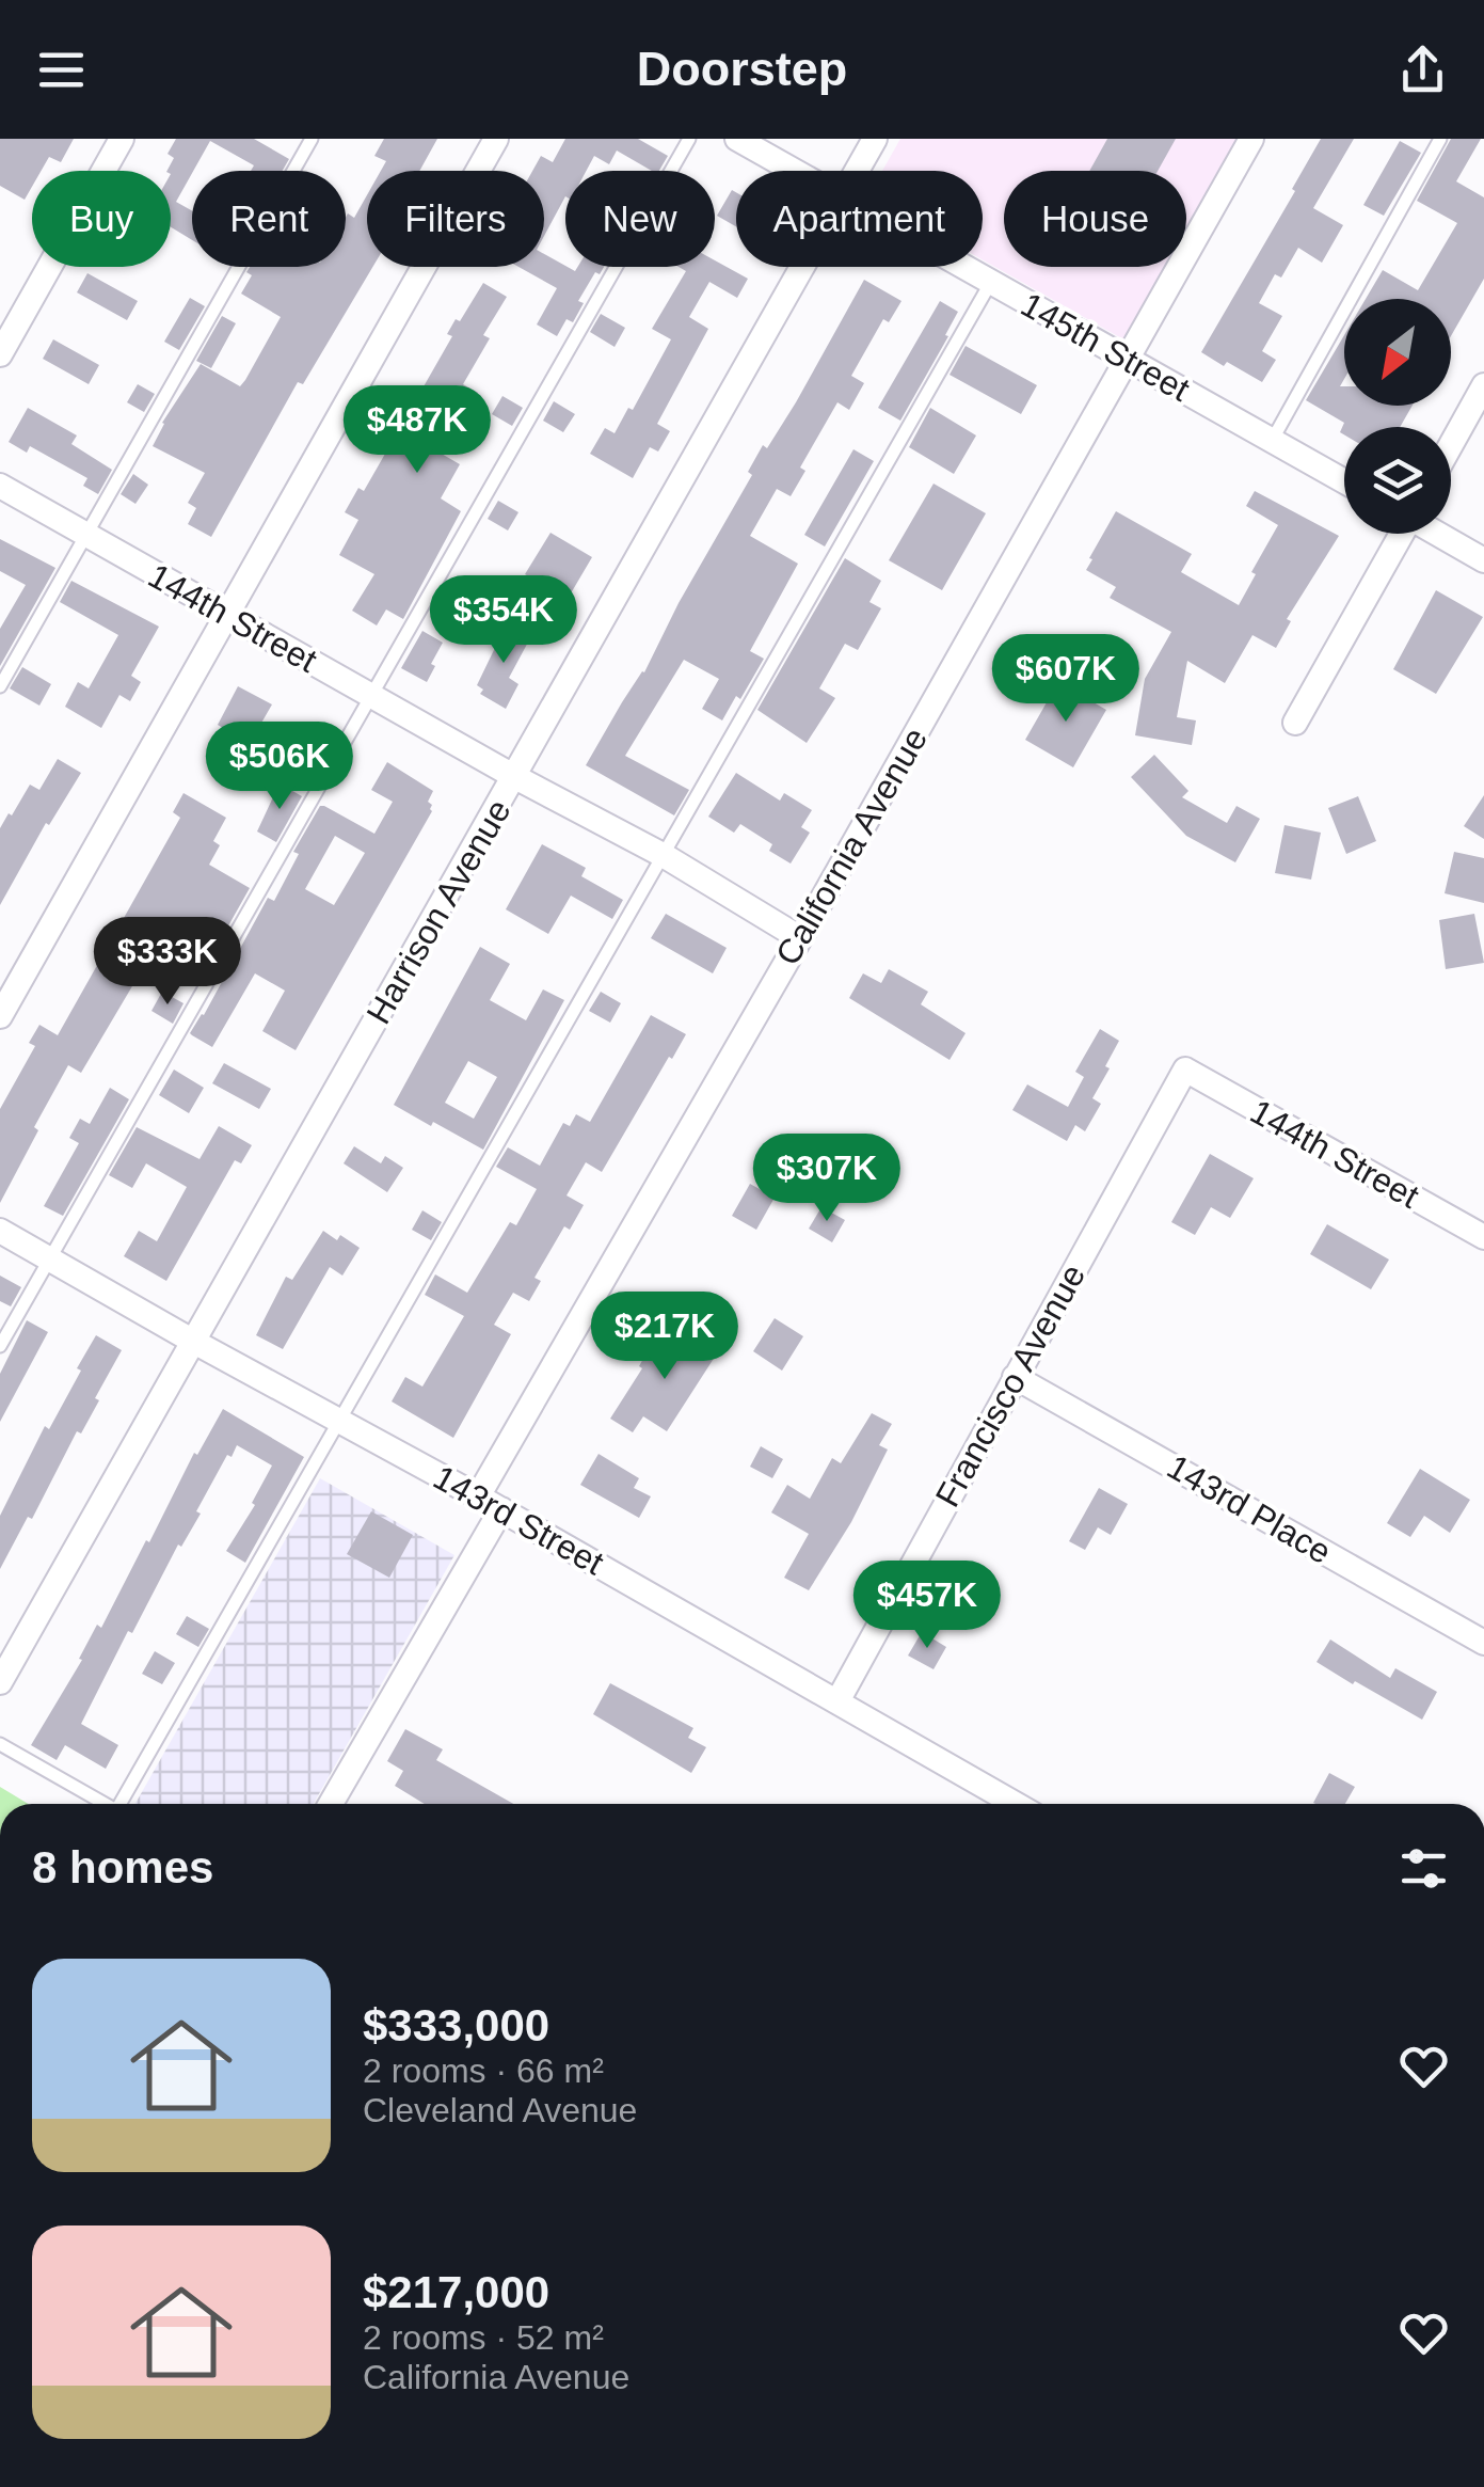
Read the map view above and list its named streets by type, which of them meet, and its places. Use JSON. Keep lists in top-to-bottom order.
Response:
{
  "streets": {
    "street": [
      "145th Street",
      "144th Street",
      "California Avenue",
      "Harrison Avenue",
      "Francisco Avenue",
      "143rd Place",
      "143rd Street"
    ]
  },
  "crossings": [
    ["145th Street", "California Avenue"],
    ["144th Street", "California Avenue"],
    ["144th Street", "Harrison Avenue"],
    ["144th Street", "Francisco Avenue"],
    ["California Avenue", "143rd Street"],
    ["Harrison Avenue", "143rd Street"],
    ["Francisco Avenue", "143rd Place"],
    ["Francisco Avenue", "143rd Street"]
  ],
  "north": "bottom left",
  "page": {
    "header": "Doorstep",
    "chip": [
      "Buy",
      "Rent",
      "Filters",
      "New",
      "Apartment",
      "House"
    ],
    "price": [
      "$487K",
      "$354K",
      "$607K",
      "$506K",
      "$333K",
      "$307K",
      "$217K",
      "$457K"
    ],
    "heading": "8 homes",
    "list": [
      {
        "name": "$333,000",
        "note": "2 rooms · 66 m² · Cleveland Avenue"
      },
      {
        "name": "$217,000",
        "note": "2 rooms · 52 m² · California Avenue"
      }
    ]
  }
}
